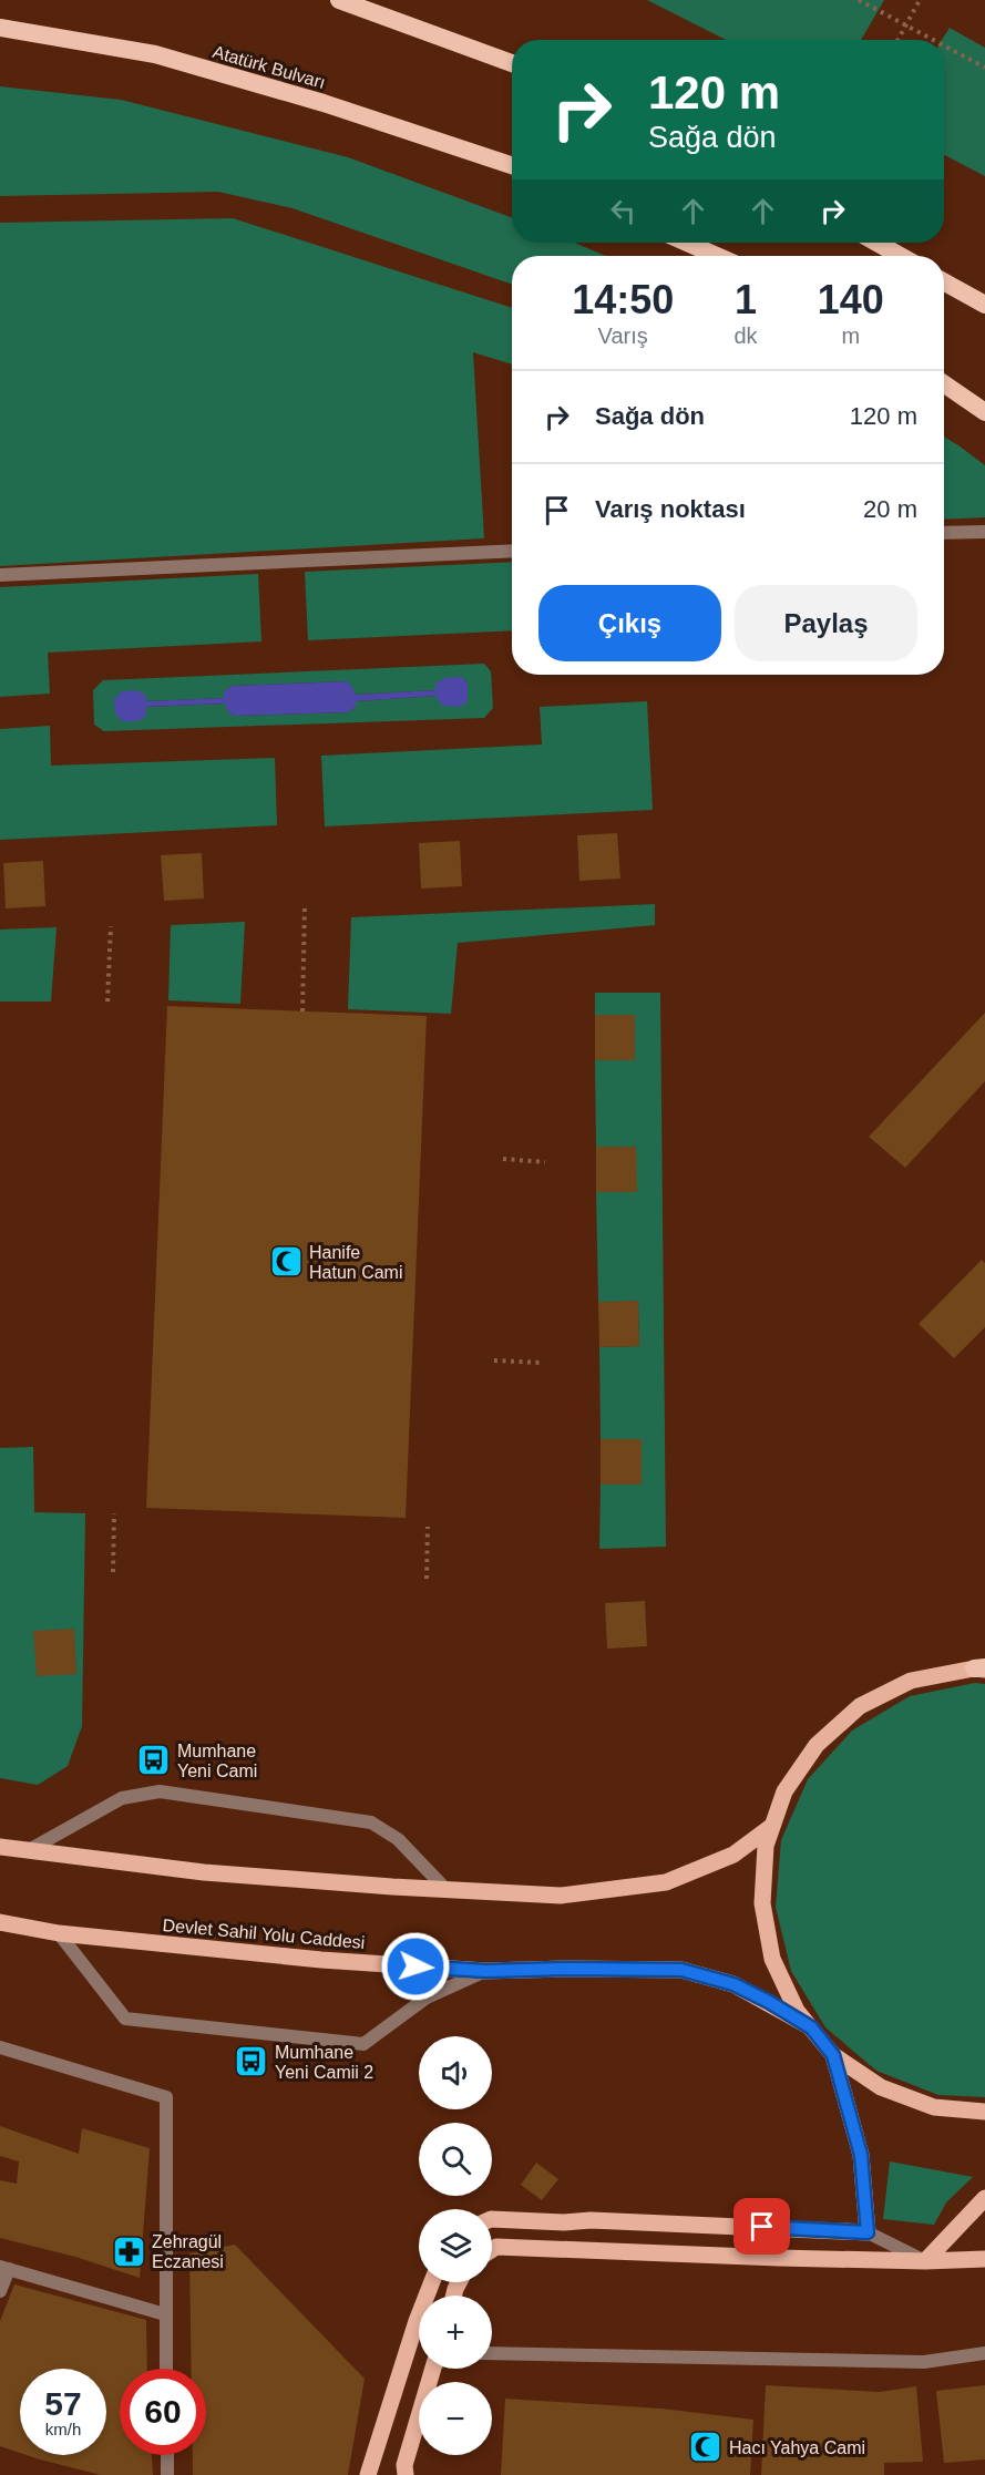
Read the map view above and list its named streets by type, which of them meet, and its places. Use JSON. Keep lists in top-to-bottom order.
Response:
{
  "streets": {
    "highway": ["Atatürk Bulvarı"],
    "main road": ["Devlet Sahil Yolu Caddesi"]
  },
  "places": {
    "mosque": ["Hanife Hatun Cami", "Hacı Yahya Cami"],
    "bus stop": ["Mumhane Yeni Cami", "Mumhane Yeni Camii 2"],
    "pharmacy": ["Zehragül Eczanesi"]
  },
  "page": {
    "turn": ["120 m", "Sağa dön"],
    "eta": [
      "14:50",
      "Varış",
      "1",
      "dk",
      "140",
      "m"
    ],
    "list": [
      {
        "name": "Sağa dön",
        "value": "120 m"
      },
      {
        "name": "Varış noktası",
        "value": "20 m"
      }
    ],
    "buttons": ["Çıkış", "Paylaş"],
    "map_buttons": ["+", "−"],
    "speed": "57 km/h",
    "limit": "60"
  }
}
